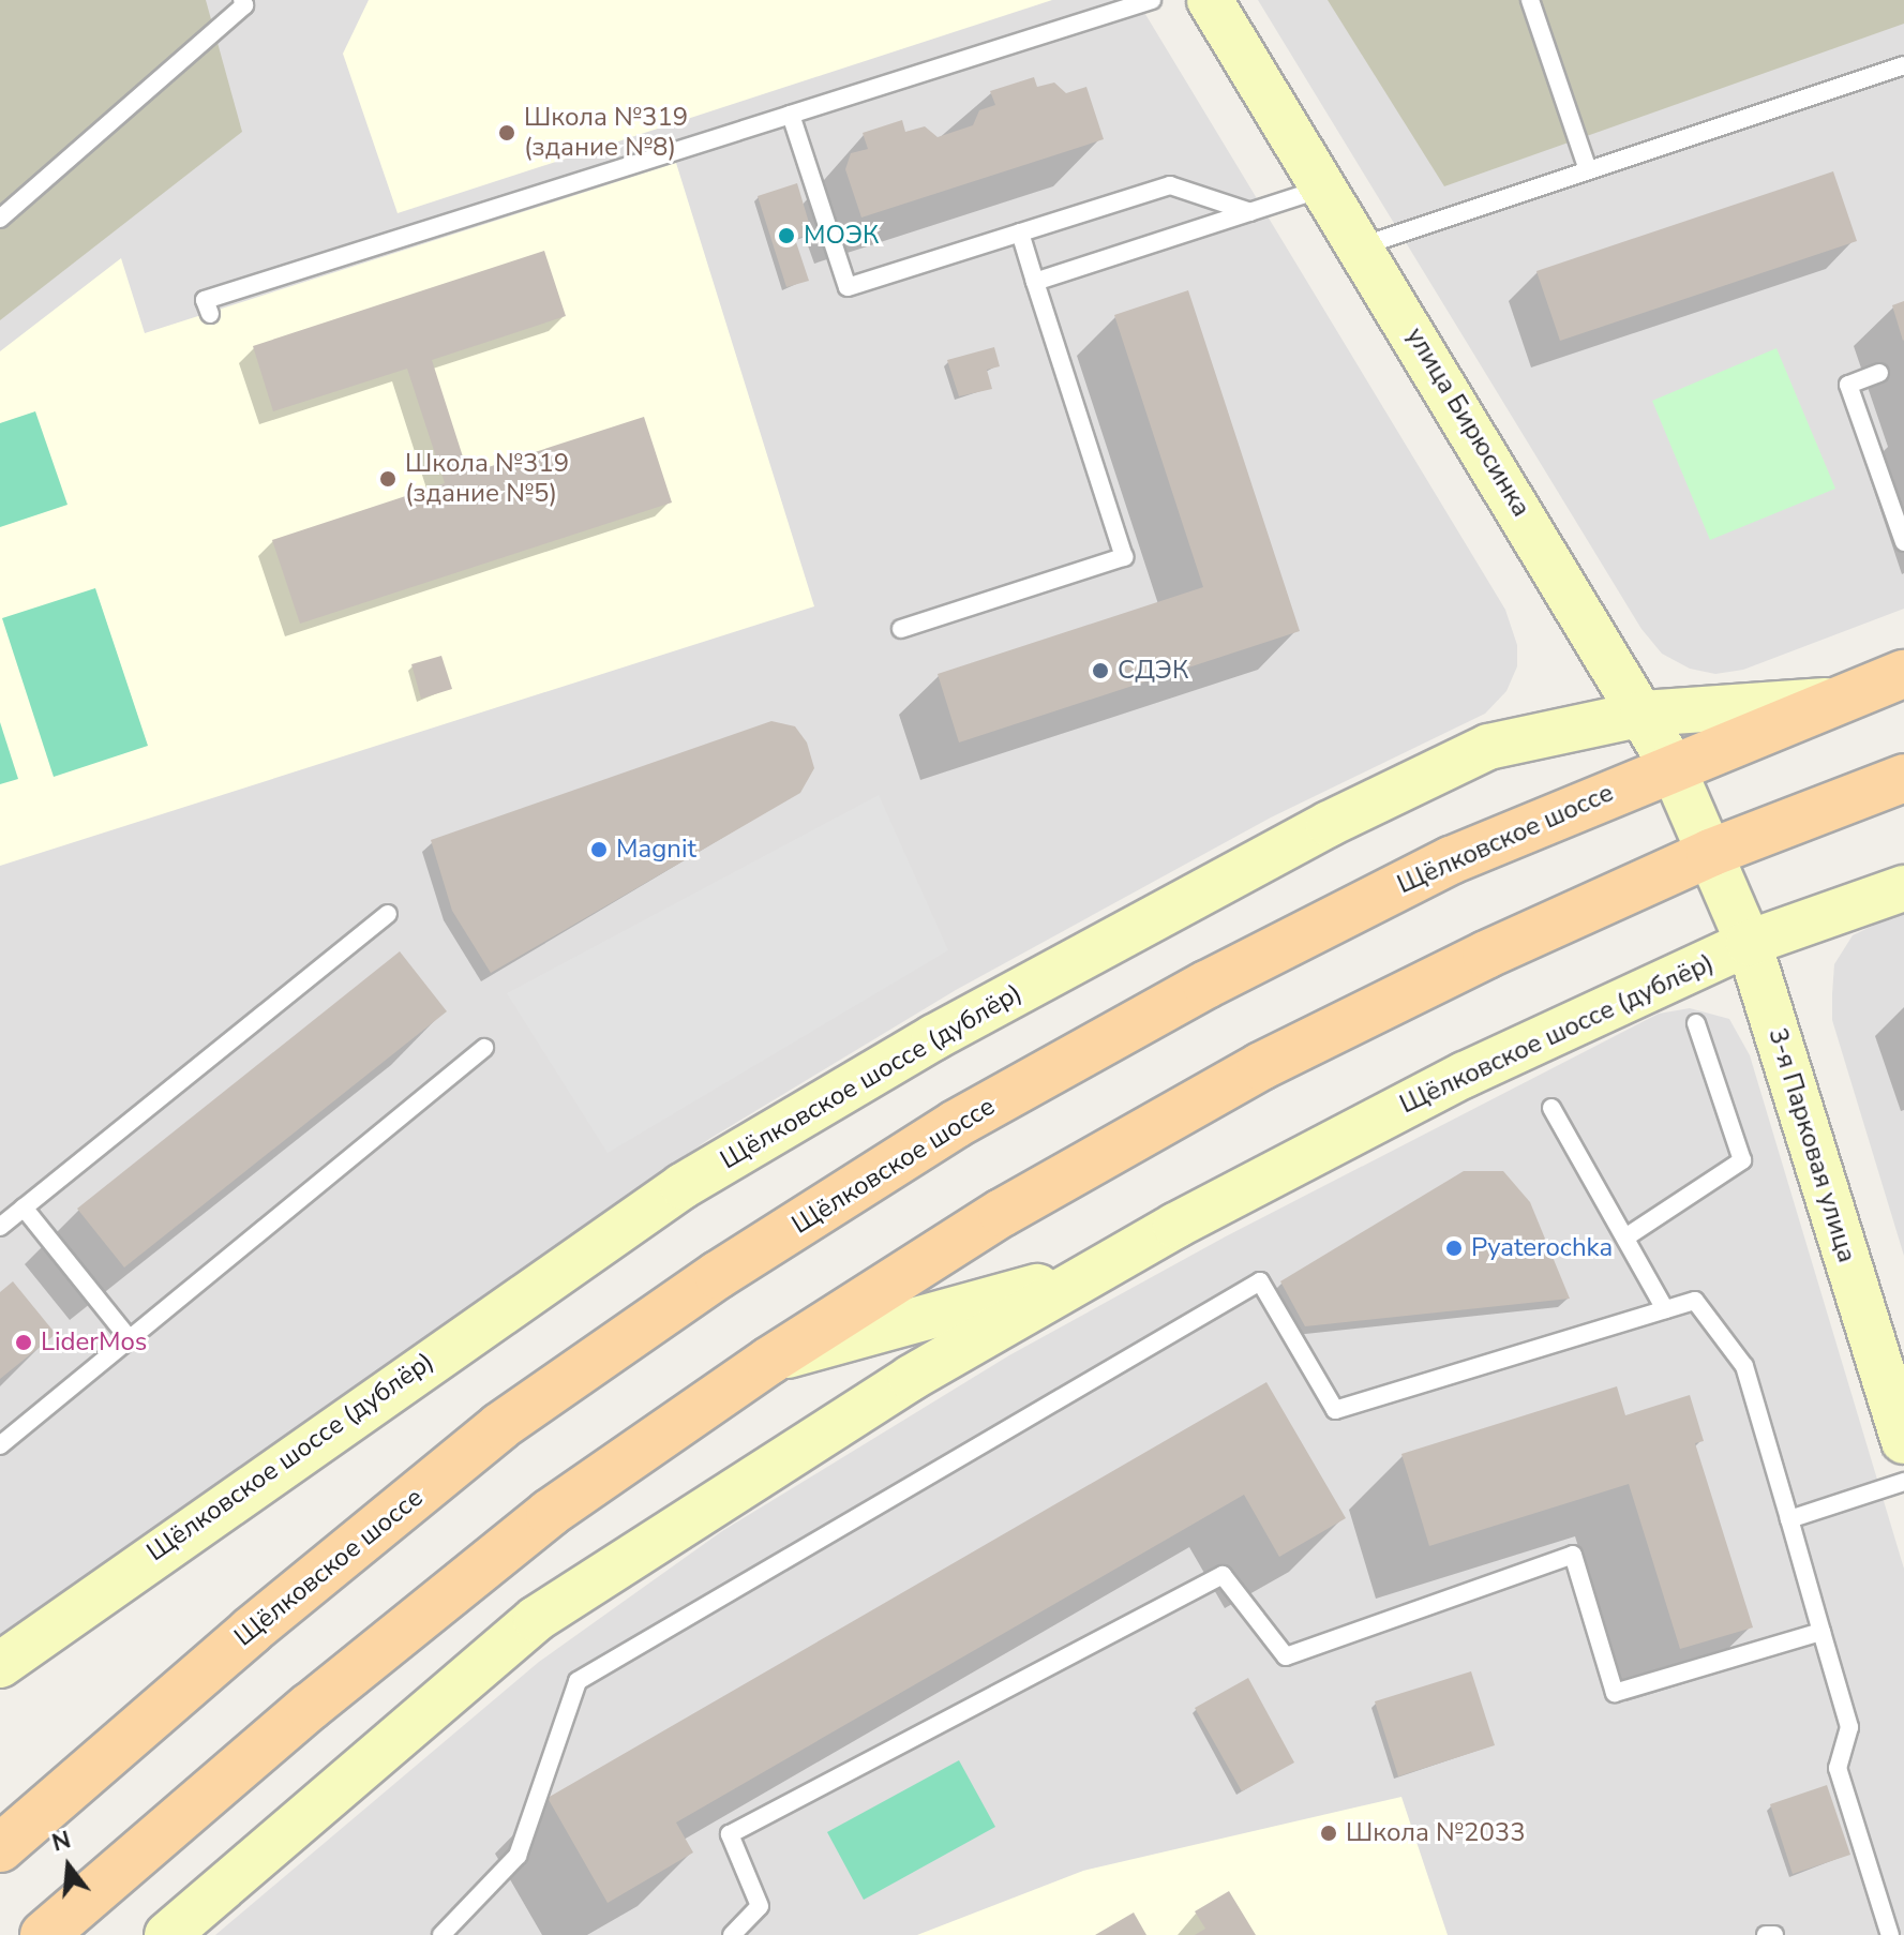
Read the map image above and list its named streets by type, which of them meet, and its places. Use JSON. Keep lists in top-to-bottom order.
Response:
{
  "streets": {
    "main road": ["Щёлковское шоссе"],
    "street": ["улица Бирюсинка", "Щёлковское шоссе (дублёр)", "3-я Парковая улица"]
  },
  "crossings": [
    ["улица Бирюсинка", "Щёлковское шоссе"],
    ["улица Бирюсинка", "Щёлковское шоссе (дублёр)"],
    ["улица Бирюсинка", "3-я Парковая улица"],
    ["Щёлковское шоссе", "Щёлковское шоссе (дублёр)"],
    ["Щёлковское шоссе (дублёр)", "3-я Парковая улица"]
  ],
  "places": [
    "Школа №319 (здание №8)",
    "МОЭК",
    "Школа №319 (здание №5)",
    "СДЭК",
    "Magnit",
    "Pyaterochka",
    "LiderMos",
    "Школа №2033"
  ],
  "north": "top"
}
